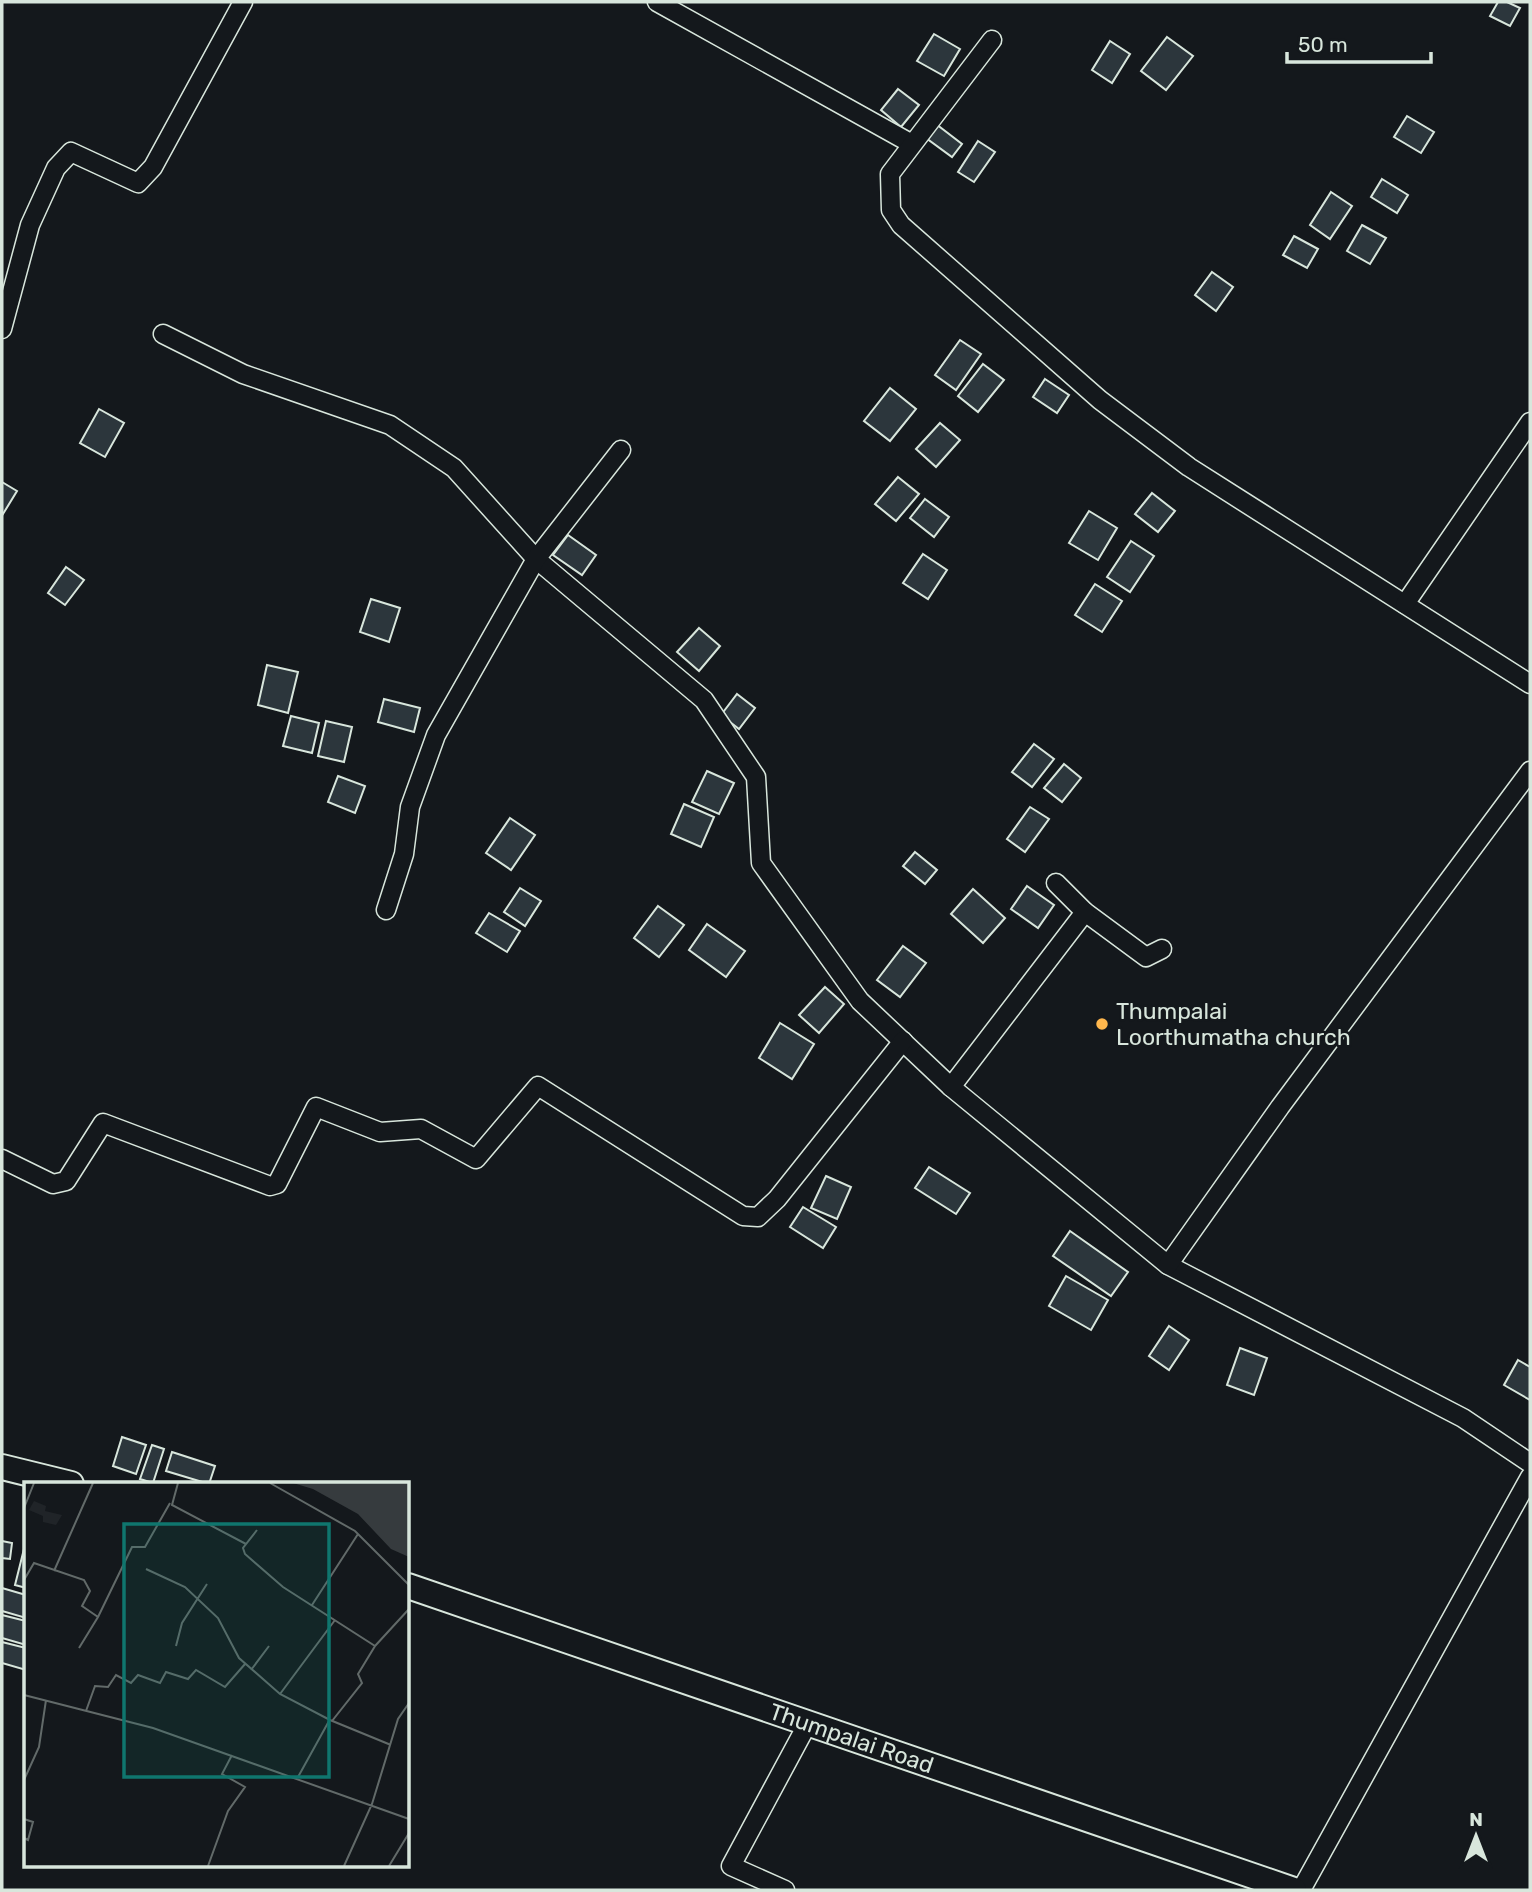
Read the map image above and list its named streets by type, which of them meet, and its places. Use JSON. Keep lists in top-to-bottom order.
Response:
{
  "streets": {
    "street": ["Thumpalai Road"]
  },
  "places": ["Thumpalai Loorthumatha church"],
  "scale_bar": "50 m",
  "north": "top"
}
